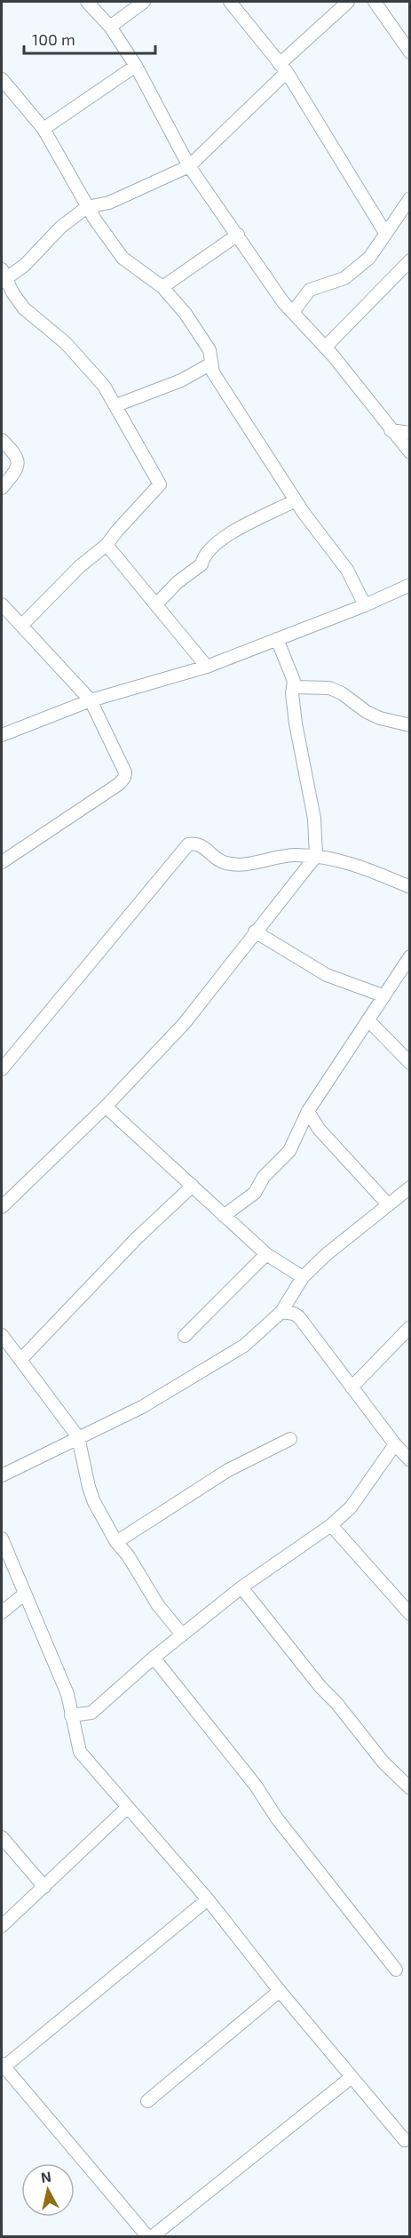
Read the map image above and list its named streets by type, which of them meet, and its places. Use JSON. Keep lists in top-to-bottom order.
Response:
{
  "scale_bar": "100 m",
  "north": "top"
}
